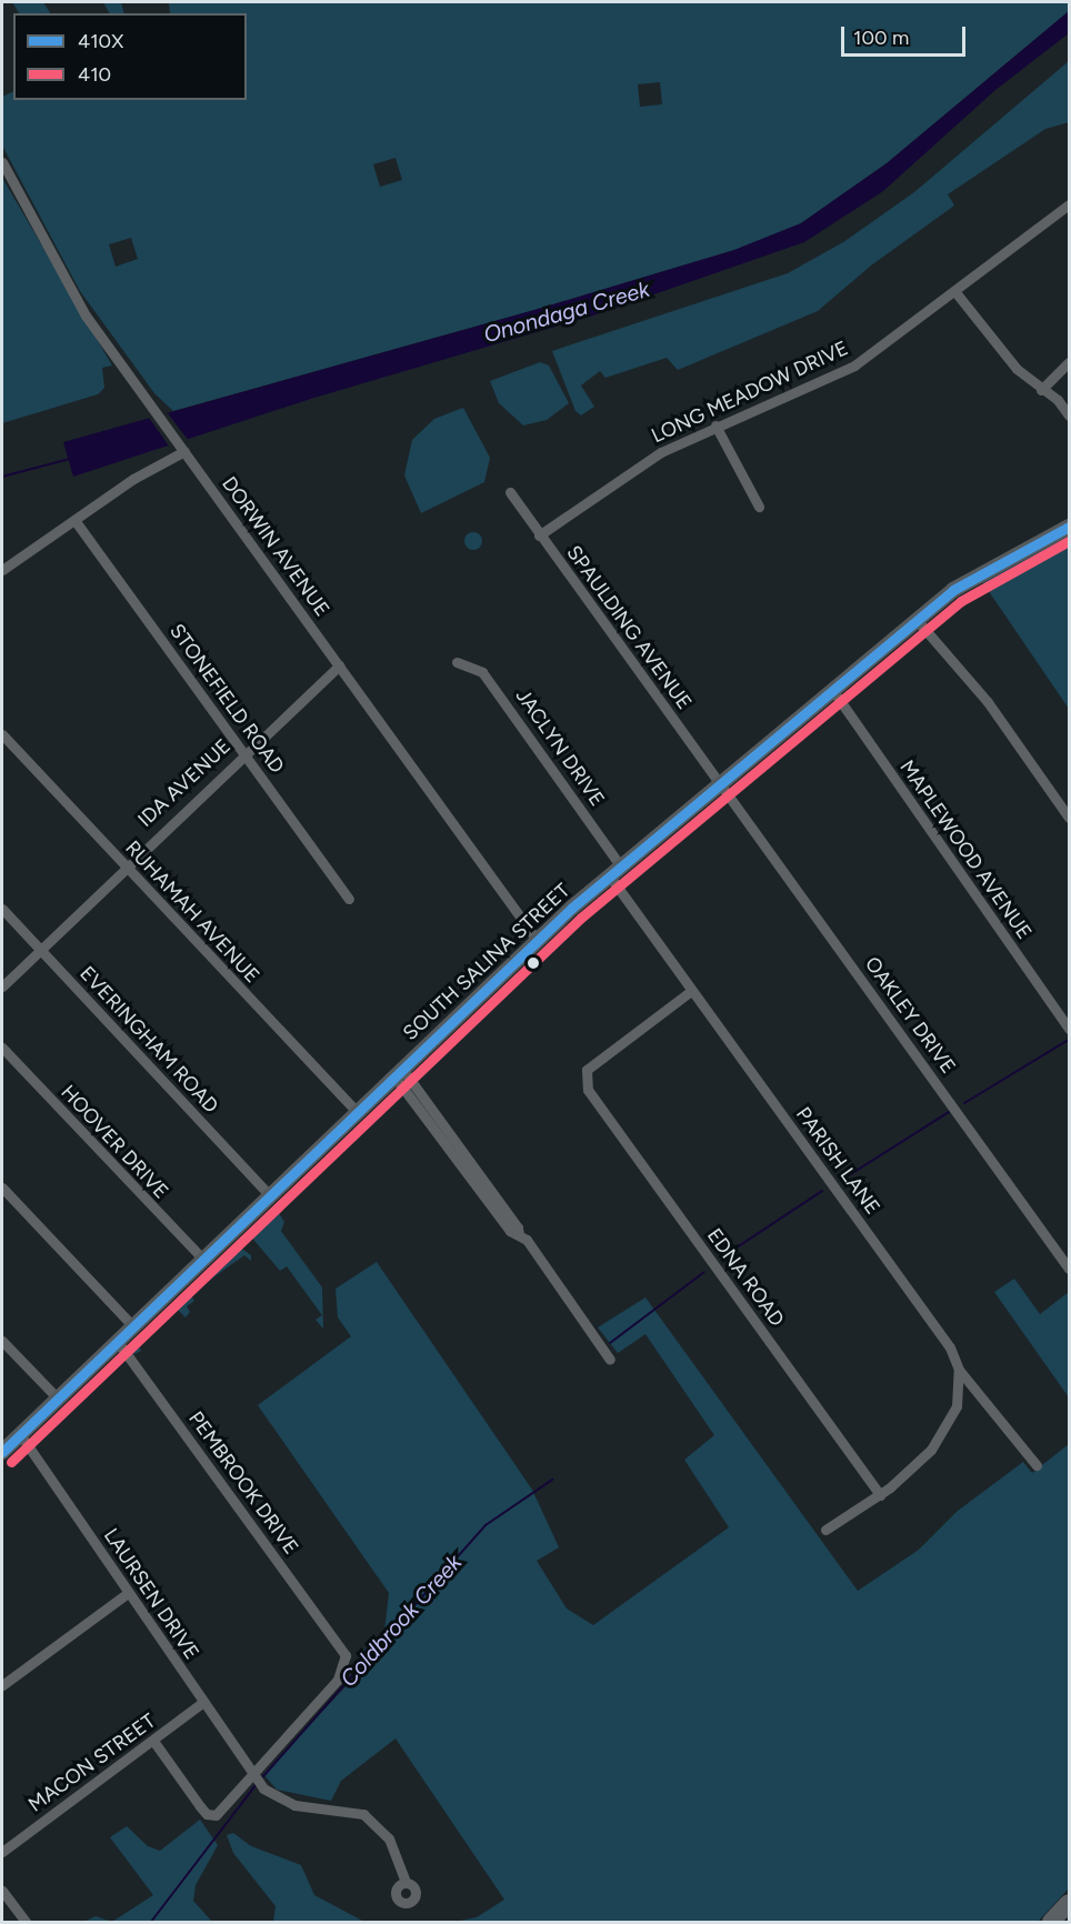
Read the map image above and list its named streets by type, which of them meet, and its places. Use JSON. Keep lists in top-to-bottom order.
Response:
{
  "streets": {
    "main road": ["SOUTH SALINA STREET"],
    "street": [
      "LONG MEADOW DRIVE",
      "DORWIN AVENUE",
      "SPAULDING AVENUE",
      "STONEFIELD ROAD",
      "JACLYN DRIVE",
      "IDA AVENUE",
      "MAPLEWOOD AVENUE",
      "RUHAMAH AVENUE",
      "OAKLEY DRIVE",
      "EVERINGHAM ROAD",
      "HOOVER DRIVE",
      "PARISH LANE",
      "EDNA ROAD",
      "PEMBROOK DRIVE",
      "LAURSEN DRIVE",
      "MACON STREET"
    ]
  },
  "crossings": [
    ["LONG MEADOW DRIVE", "SPAULDING AVENUE"],
    ["DORWIN AVENUE", "IDA AVENUE"],
    ["DORWIN AVENUE", "SOUTH SALINA STREET"],
    ["SPAULDING AVENUE", "SOUTH SALINA STREET"],
    ["SPAULDING AVENUE", "OAKLEY DRIVE"],
    ["STONEFIELD ROAD", "IDA AVENUE"],
    ["JACLYN DRIVE", "SOUTH SALINA STREET"],
    ["JACLYN DRIVE", "PARISH LANE"],
    ["IDA AVENUE", "RUHAMAH AVENUE"],
    ["IDA AVENUE", "EVERINGHAM ROAD"],
    ["MAPLEWOOD AVENUE", "SOUTH SALINA STREET"],
    ["RUHAMAH AVENUE", "SOUTH SALINA STREET"],
    ["SOUTH SALINA STREET", "OAKLEY DRIVE"],
    ["SOUTH SALINA STREET", "EVERINGHAM ROAD"],
    ["SOUTH SALINA STREET", "HOOVER DRIVE"],
    ["SOUTH SALINA STREET", "PARISH LANE"],
    ["SOUTH SALINA STREET", "PEMBROOK DRIVE"],
    ["SOUTH SALINA STREET", "LAURSEN DRIVE"],
    ["PARISH LANE", "EDNA ROAD"],
    ["PEMBROOK DRIVE", "LAURSEN DRIVE"],
    ["LAURSEN DRIVE", "MACON STREET"]
  ],
  "water": ["Onondaga Creek", "Coldbrook Creek"],
  "lines": ["transit line 410X", "transit line 410"],
  "legend": ["410X", "410"],
  "scale_bar": "100 m"
}
